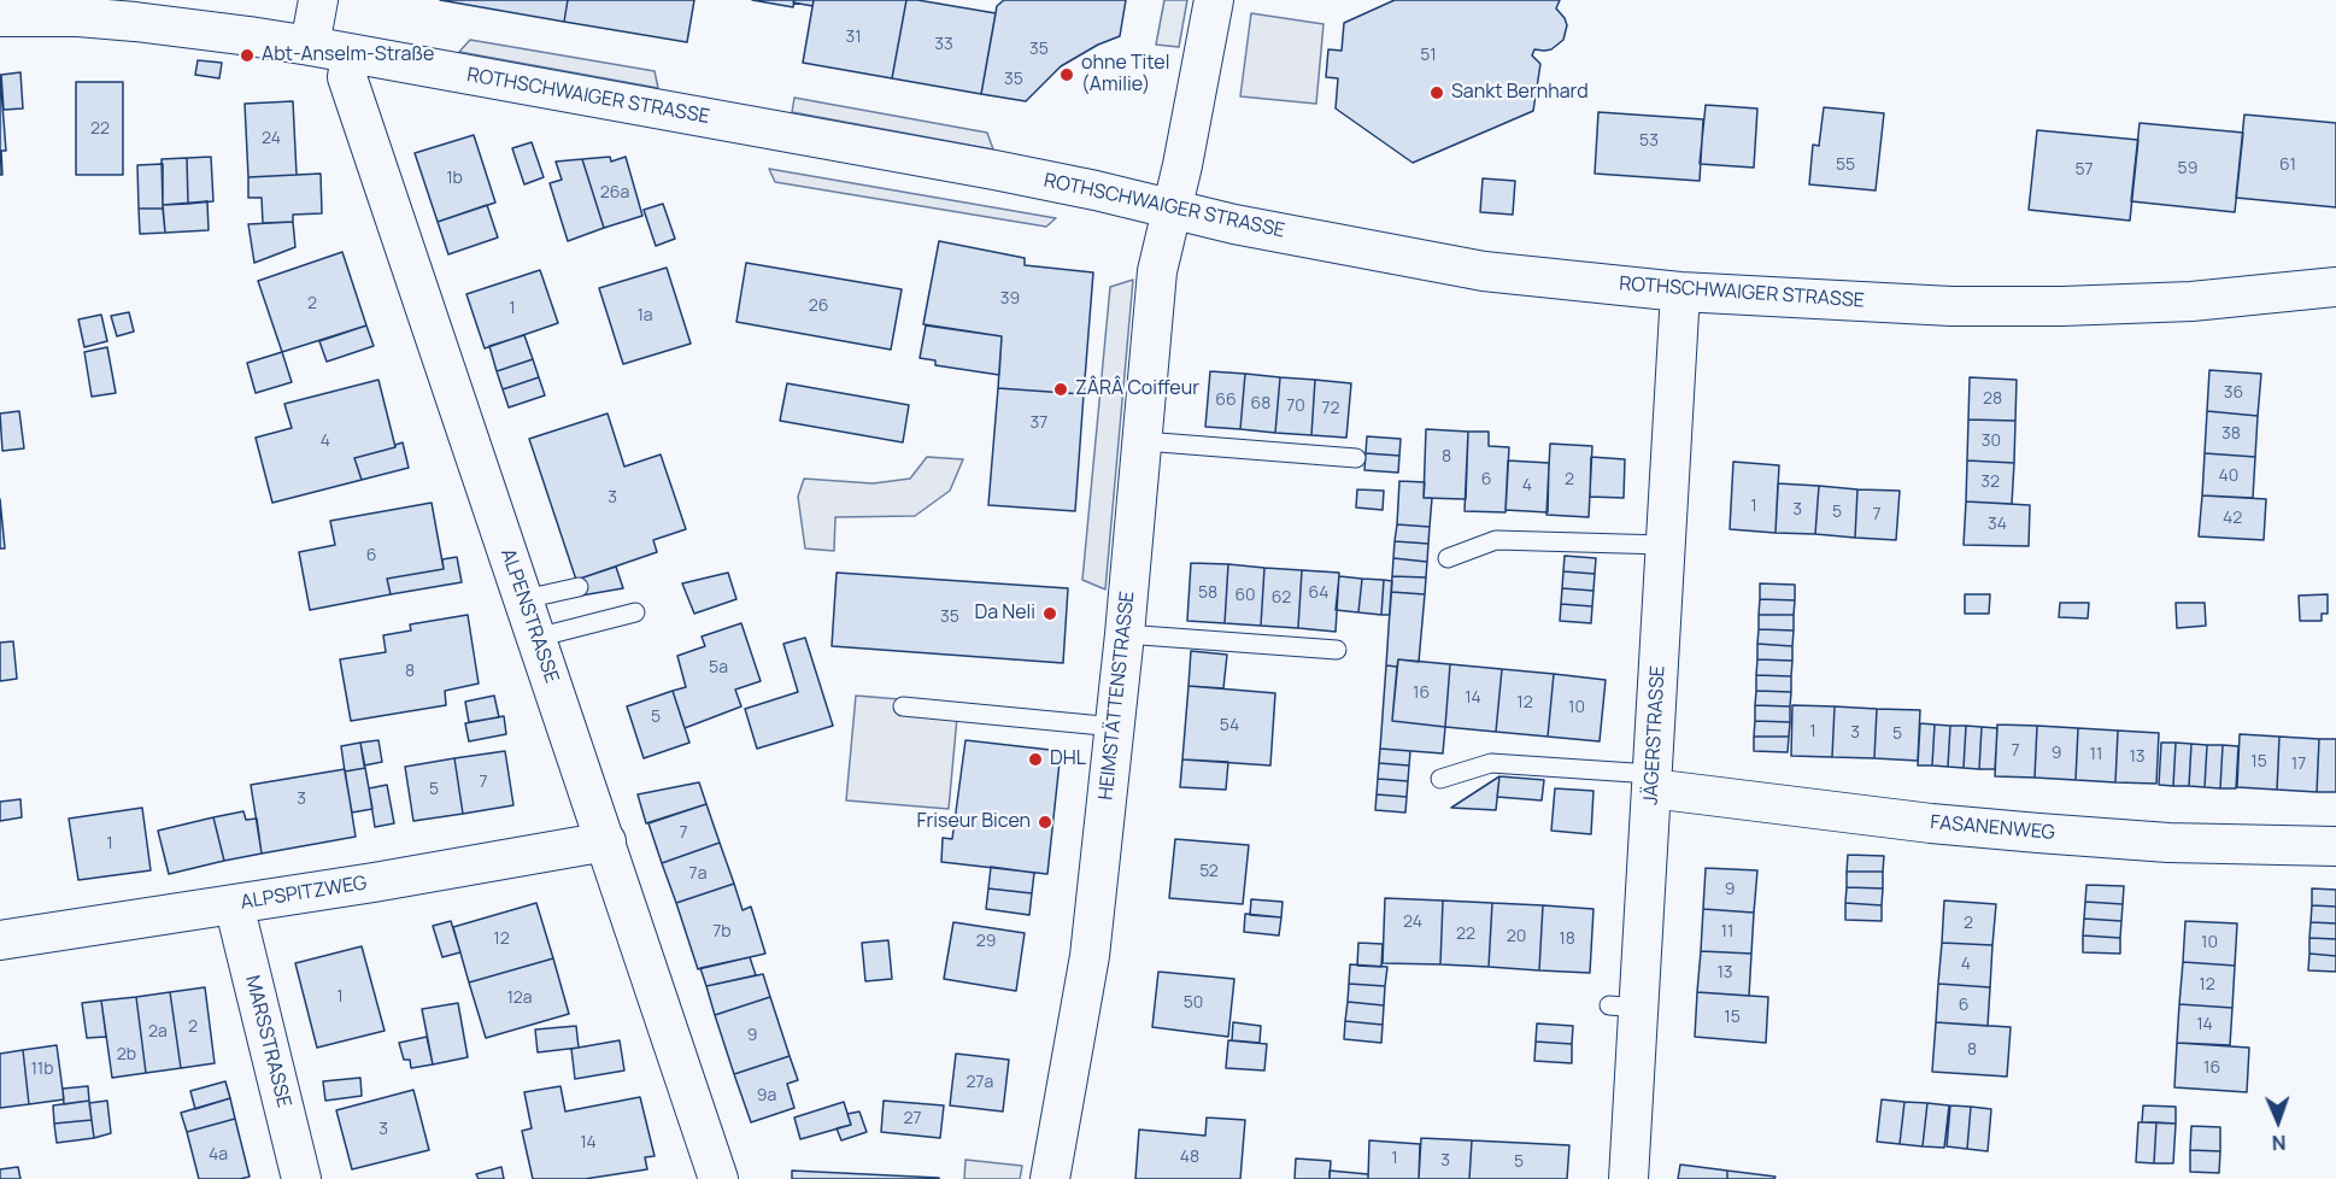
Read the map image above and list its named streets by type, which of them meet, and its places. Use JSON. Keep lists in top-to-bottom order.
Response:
{
  "streets": {
    "street": [
      "ROTHSCHWAIGER STRASSE",
      "ALPENSTRASSE",
      "HEIMSTÄTTENSTRASSE",
      "JÄGERSTRASSE",
      "FASANENWEG",
      "ALPSPITZWEG",
      "MARSSTRASSE"
    ]
  },
  "crossings": [
    ["ROTHSCHWAIGER STRASSE", "ALPENSTRASSE"],
    ["ROTHSCHWAIGER STRASSE", "HEIMSTÄTTENSTRASSE"],
    ["ROTHSCHWAIGER STRASSE", "JÄGERSTRASSE"],
    ["ALPENSTRASSE", "ALPSPITZWEG"],
    ["JÄGERSTRASSE", "FASANENWEG"],
    ["ALPSPITZWEG", "MARSSTRASSE"]
  ],
  "places": [
    "Abt-Anselm-Straße",
    "ohne Titel (Amilie)",
    "Sankt Bernhard",
    "ZÂRÂ Coiffeur",
    "Da Neli",
    "DHL",
    "Friseur Bicen"
  ],
  "house_numbers": [
    "31",
    "33",
    "35",
    "51",
    "35",
    "22",
    "24",
    "53",
    "55",
    "61",
    "59",
    "57",
    "1b",
    "26a",
    "39",
    "2",
    "26",
    "1",
    "1a",
    "36",
    "28",
    "66",
    "68",
    "70",
    "72",
    "37",
    "38",
    "4",
    "30",
    "8",
    "40",
    "6",
    "2",
    "32",
    "4",
    "3",
    "1",
    "3",
    "5",
    "7",
    "42",
    "34",
    "6",
    "58",
    "64",
    "60",
    "62",
    "35",
    "5a",
    "8",
    "16",
    "14",
    "12",
    "10",
    "5",
    "54",
    "1",
    "3",
    "5",
    "7",
    "9",
    "11",
    "13",
    "15",
    "17",
    "7",
    "5",
    "3",
    "7",
    "1",
    "52",
    "7a",
    "9",
    "24",
    "2",
    "7b",
    "11",
    "22",
    "20",
    "12",
    "18",
    "29",
    "10",
    "4",
    "13",
    "12",
    "1",
    "12a",
    "50",
    "6",
    "15",
    "14",
    "2",
    "2a",
    "9",
    "8",
    "2b",
    "16",
    "11b",
    "27a",
    "9a",
    "27",
    "3",
    "14",
    "4a",
    "48",
    "1",
    "3",
    "5"
  ],
  "north": "bottom"
}
